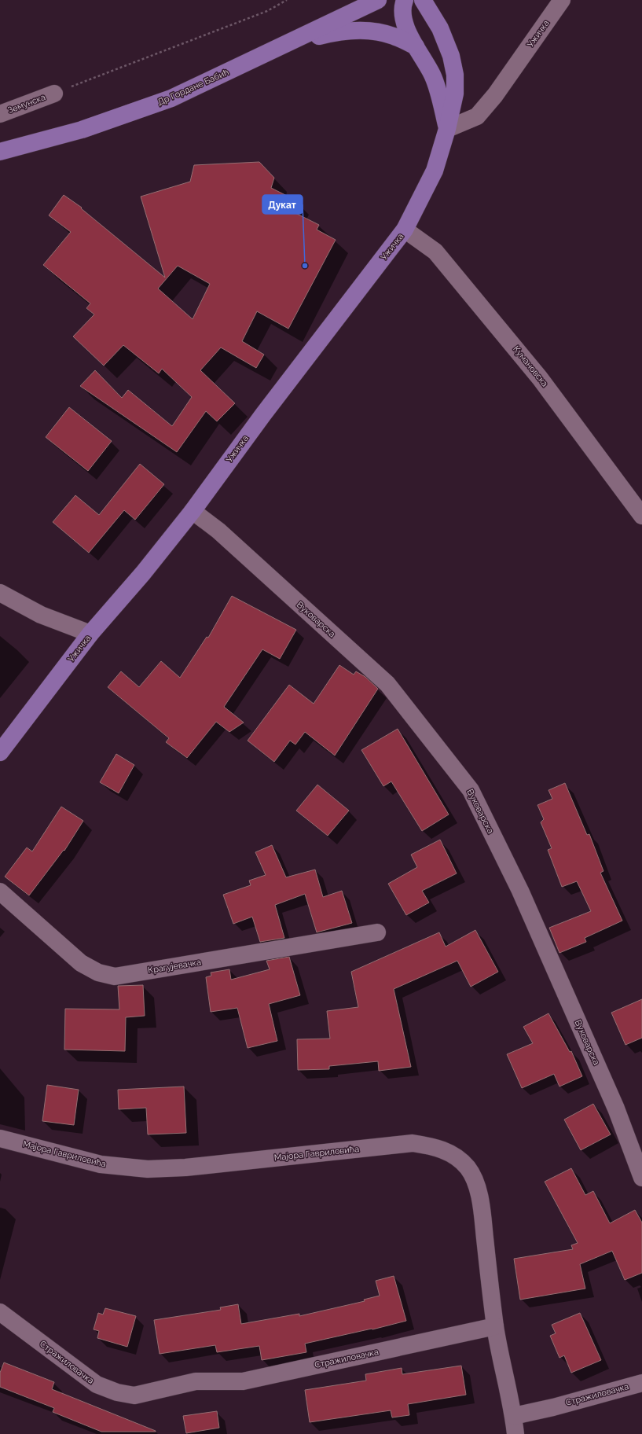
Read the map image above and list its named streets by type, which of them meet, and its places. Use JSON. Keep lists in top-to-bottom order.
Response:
{
  "streets": {
    "main road": ["Ужичка", "Др Гордане Бабић"],
    "street": [
      "Земунска",
      "Кумановска",
      "Вуковарска",
      "Крагујевачка",
      "Мајора Гавриловића",
      "Стражиловачка"
    ]
  },
  "crossings": [
    ["Ужичка", "Кумановска"],
    ["Ужичка", "Вуковарска"],
    ["Мајора Гавриловића", "Стражиловачка"]
  ],
  "places": ["Дукат"]
}
